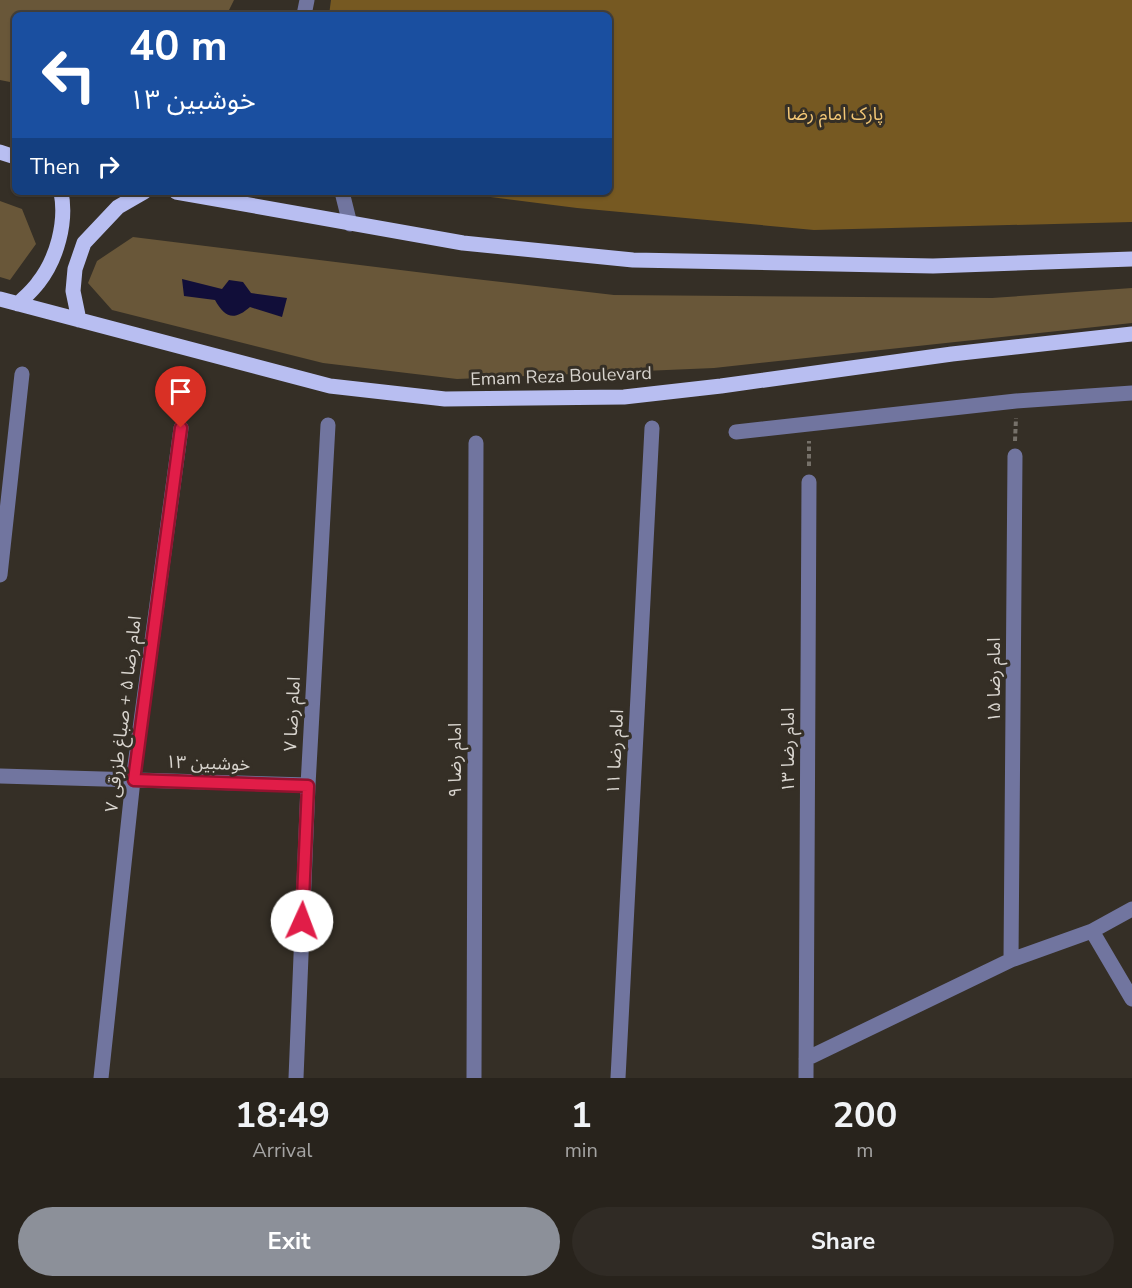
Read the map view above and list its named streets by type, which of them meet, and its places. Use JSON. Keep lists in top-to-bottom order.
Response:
{
  "streets": {
    "main road": ["Emam Reza Boulevard"],
    "street": [
      "امام رضا ۱۵",
      "امام رضا ۵ + صباغ طزرقی ۷",
      "امام رضا ۷",
      "امام رضا ۱۳",
      "امام رضا ۱۱",
      "امام رضا ۹",
      "خوشبین ۱۳"
    ]
  },
  "crossings": [
    ["امام رضا ۵ + صباغ طزرقی ۷", "خوشبین ۱۳"],
    ["امام رضا ۷", "خوشبین ۱۳"]
  ],
  "parks": ["پارک امام رضا"],
  "page": {
    "turn": ["40 m", "خوشبین ۱۳"],
    "then": "Then",
    "eta": [
      "18:49",
      "Arrival",
      "1",
      "min",
      "200",
      "m"
    ],
    "buttons": ["Exit", "Share"]
  }
}
